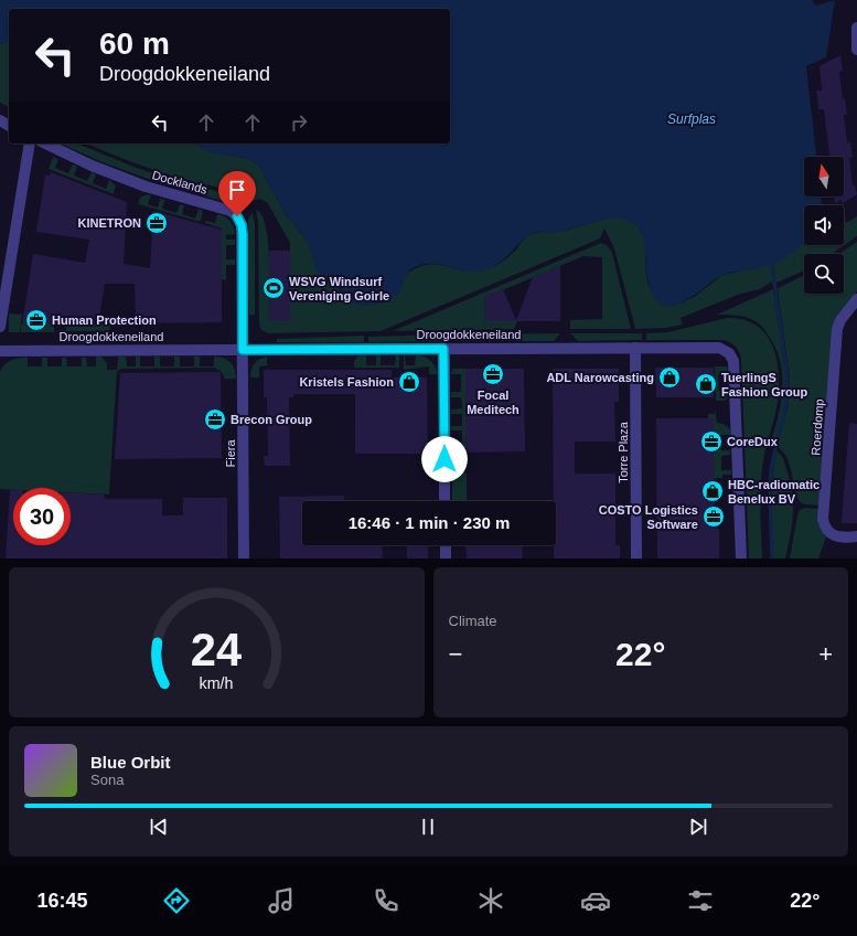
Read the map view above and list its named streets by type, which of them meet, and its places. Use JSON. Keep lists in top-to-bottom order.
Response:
{
  "streets": {
    "street": [
      "Docklands",
      "Droogdokkeneiland",
      "Roerdomp",
      "Torre Plaza",
      "Fiera"
    ]
  },
  "crossings": [
    ["Docklands", "Droogdokkeneiland"],
    ["Docklands", "Fiera"],
    ["Droogdokkeneiland", "Torre Plaza"],
    ["Droogdokkeneiland", "Fiera"]
  ],
  "water": ["Surfplas"],
  "places": {
    "office": [
      "KINETRON",
      "Human Protection",
      "Focal Meditech",
      "Brecon Group",
      "CoreDux",
      "COSTO Logistics Software"
    ],
    "sports": ["WSVG Windsurf Vereniging Goirle"],
    "shop": [
      "ADL Narowcasting",
      "Kristels Fashion",
      "TuerlingS Fashion Group",
      "HBC-radiomatic Benelux BV"
    ]
  },
  "north": "top",
  "page": {
    "turn": ["60 m", "Droogdokkeneiland"],
    "limit": "30",
    "trip": "16:46 · 1 min · 230 m",
    "tile": "Climate",
    "heat": ["−", "22°", "+"],
    "song": ["Blue Orbit", "Sona"],
    "tabs": ["16:45", "22°"],
    "gauge": ["24", "km/h"]
  }
}
